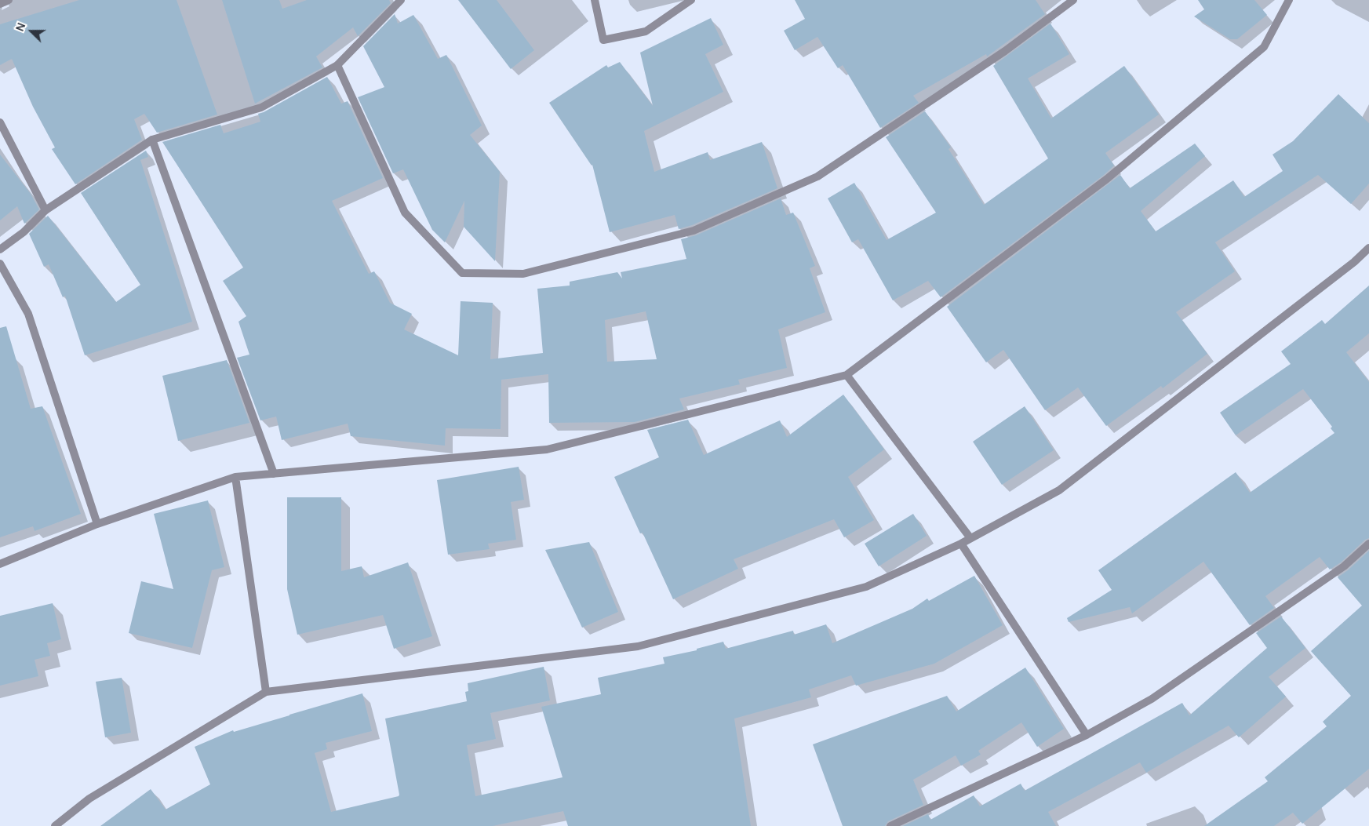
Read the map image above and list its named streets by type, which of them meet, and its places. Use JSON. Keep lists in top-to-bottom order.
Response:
{
  "north": "left"
}
